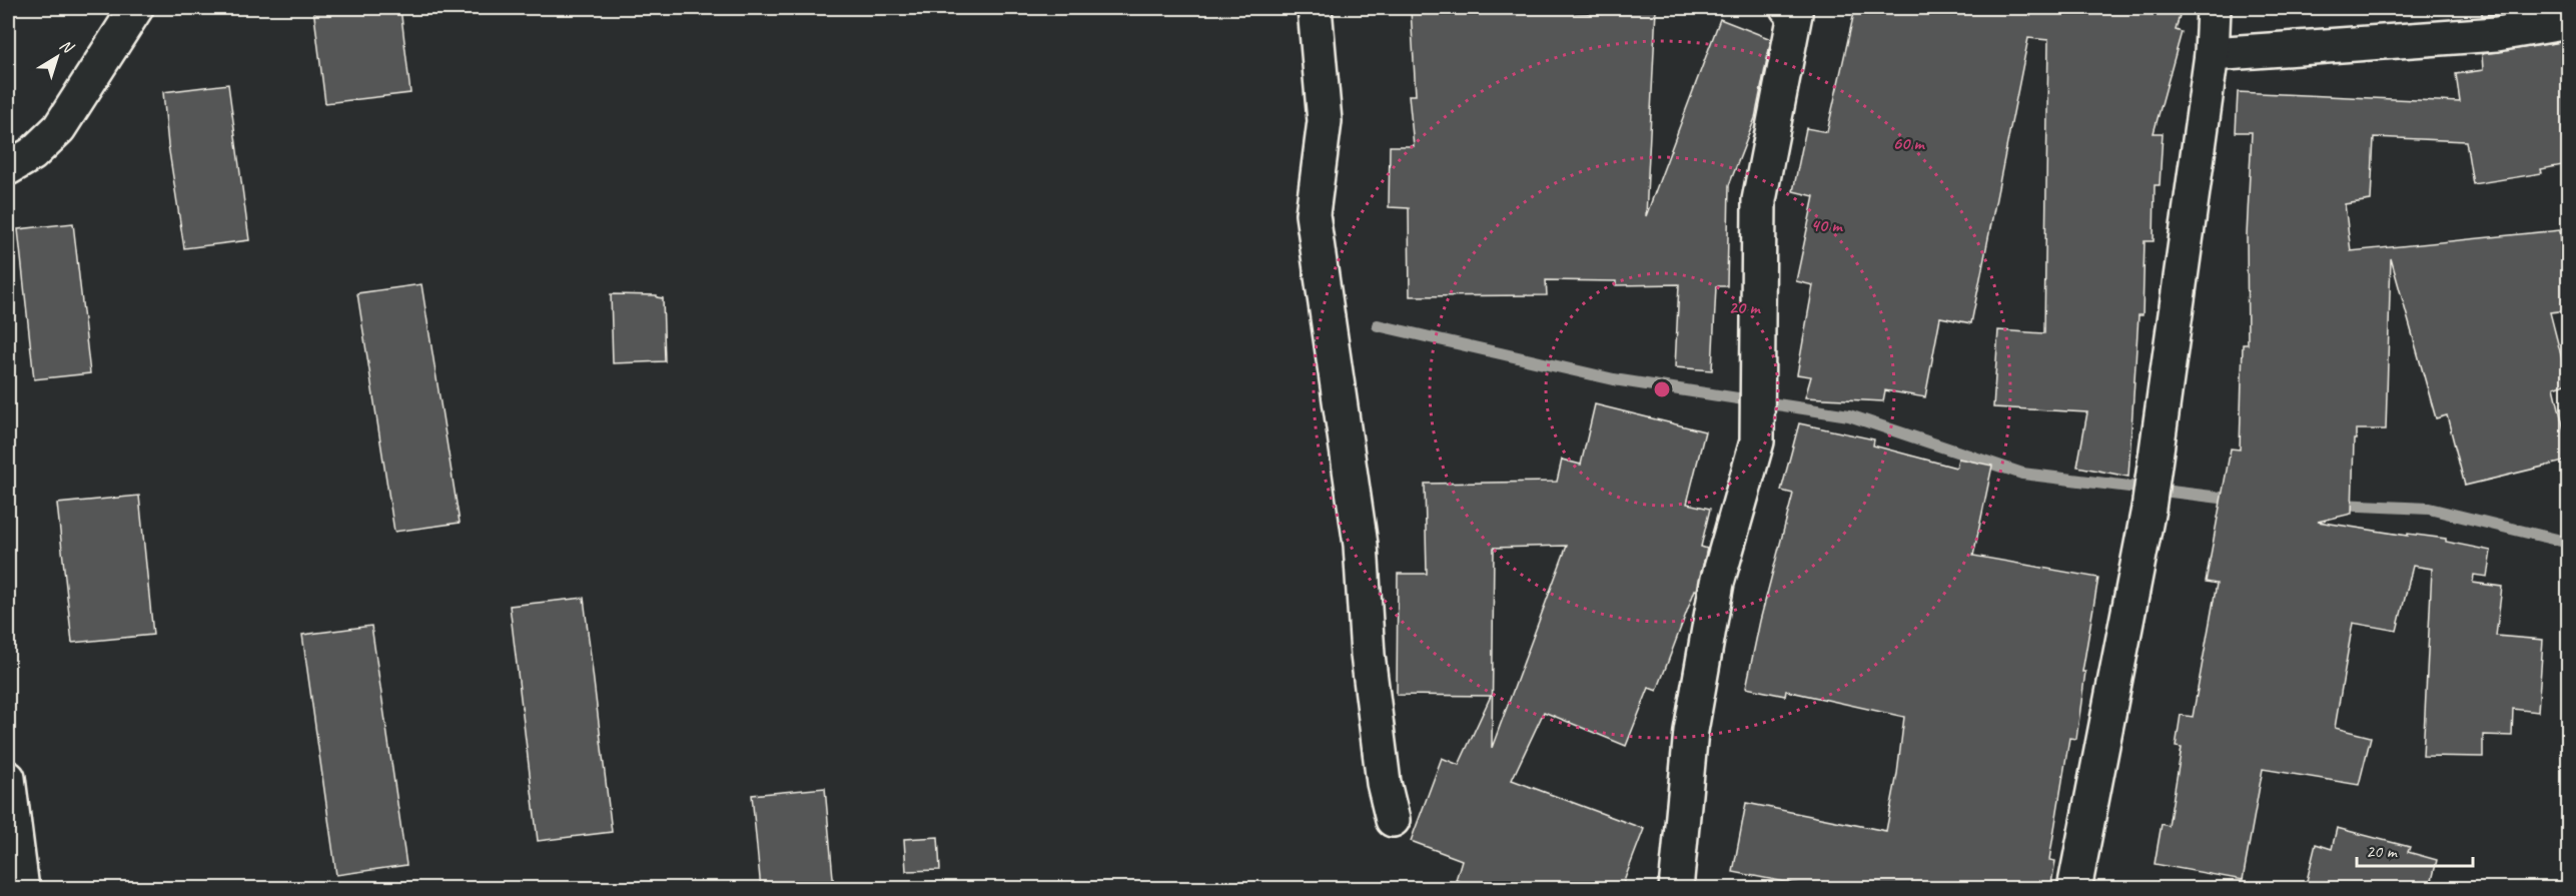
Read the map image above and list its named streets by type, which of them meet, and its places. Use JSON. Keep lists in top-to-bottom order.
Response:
{
  "scale_bar": "20 m",
  "north": "top right",
  "rings": ["60 m", "40 m", "20 m"]
}
